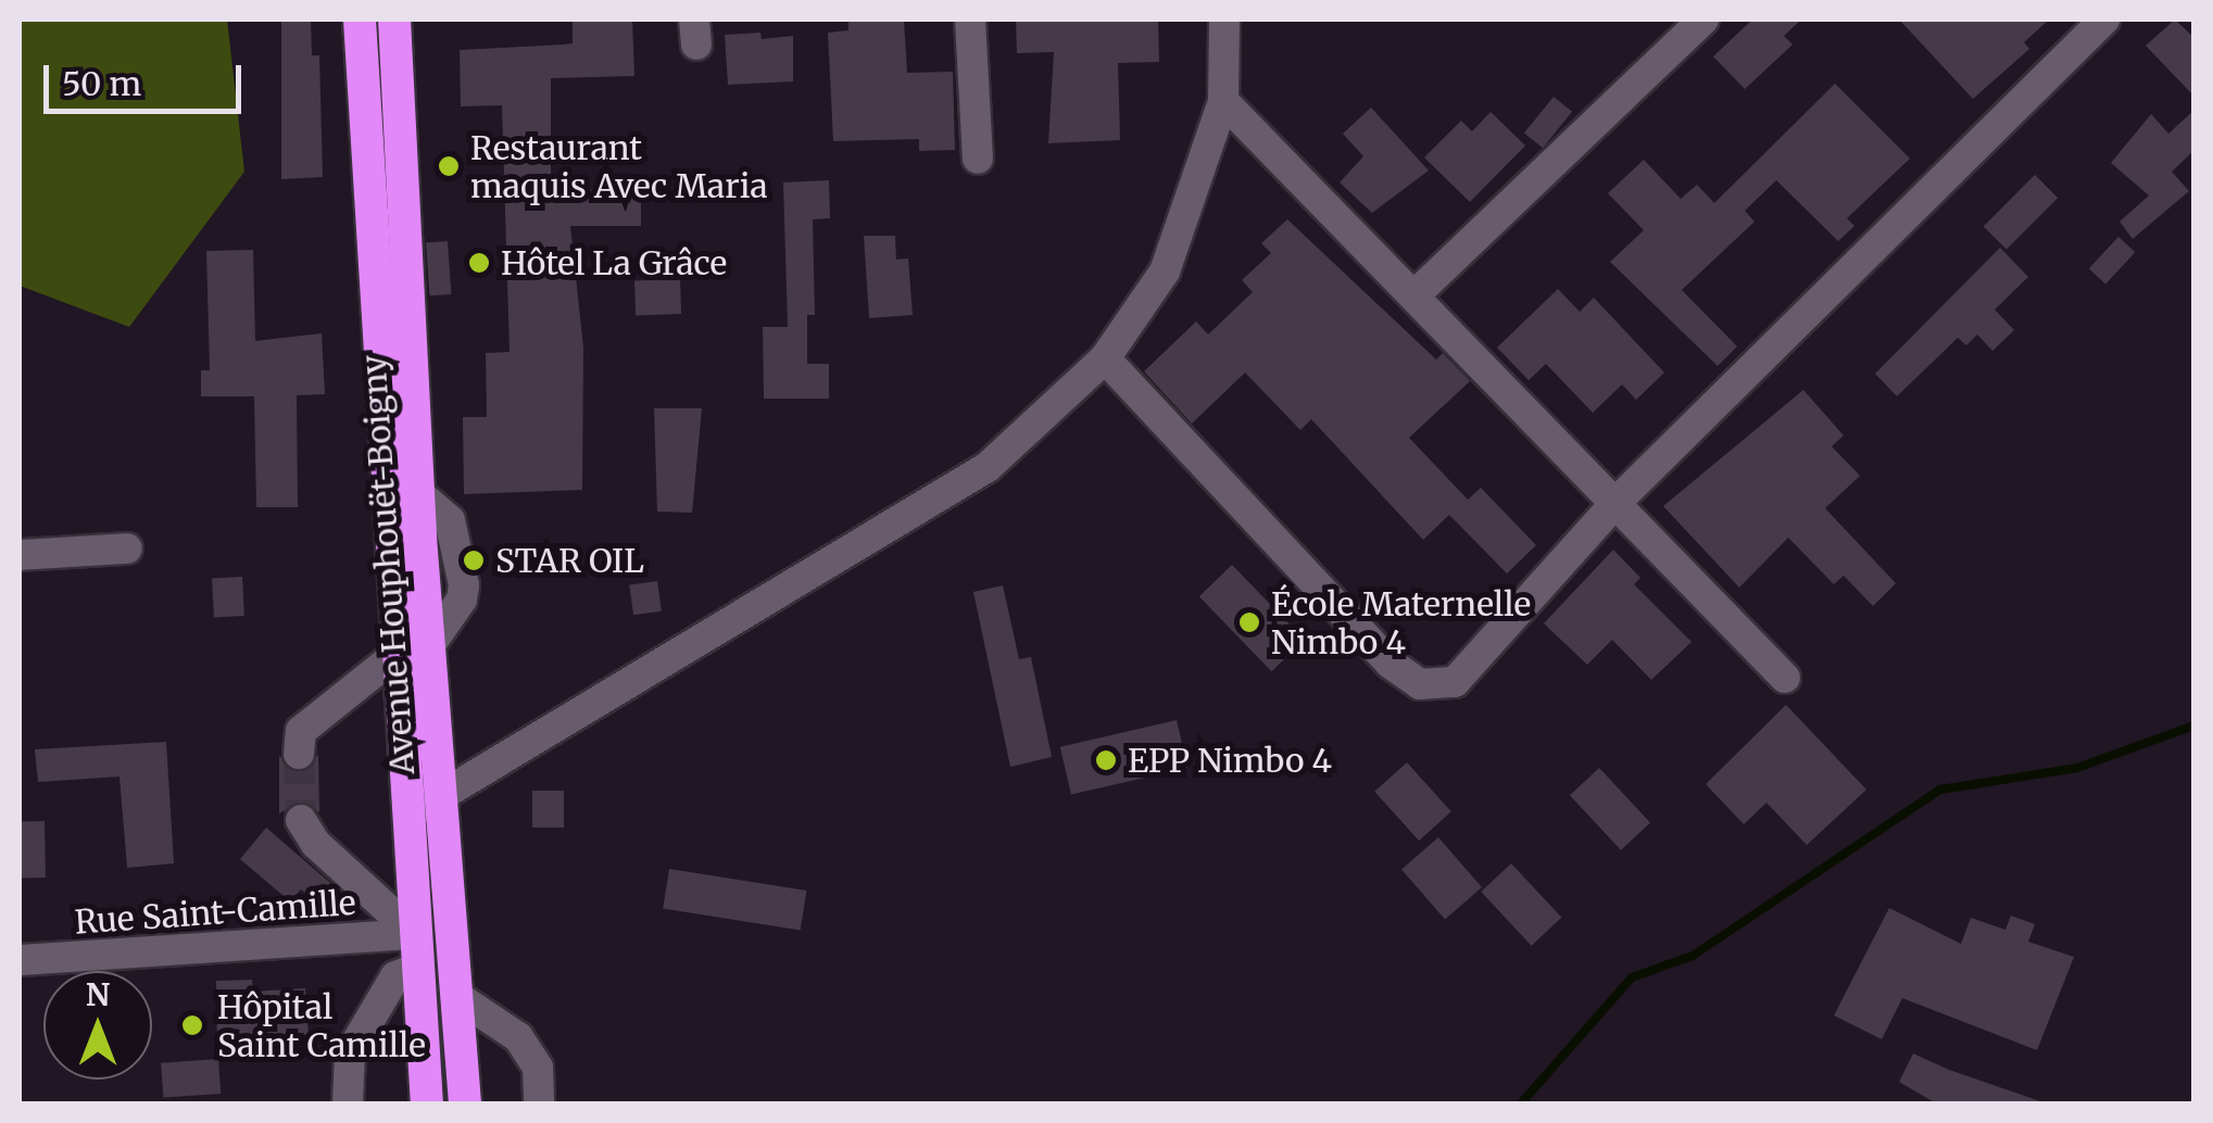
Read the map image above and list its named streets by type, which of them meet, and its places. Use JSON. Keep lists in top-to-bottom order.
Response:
{
  "streets": {
    "highway": ["Avenue Houphouët-Boigny"],
    "street": ["Rue Saint-Camille"]
  },
  "crossings": [
    ["Avenue Houphouët-Boigny", "Rue Saint-Camille"]
  ],
  "places": [
    "Restaurant maquis Avec Maria",
    "Hôtel La Grâce",
    "STAR OIL",
    "École Maternelle Nimbo 4",
    "EPP Nimbo 4",
    "Hôpital Saint Camille"
  ],
  "scale_bar": "50 m",
  "north": "top"
}
